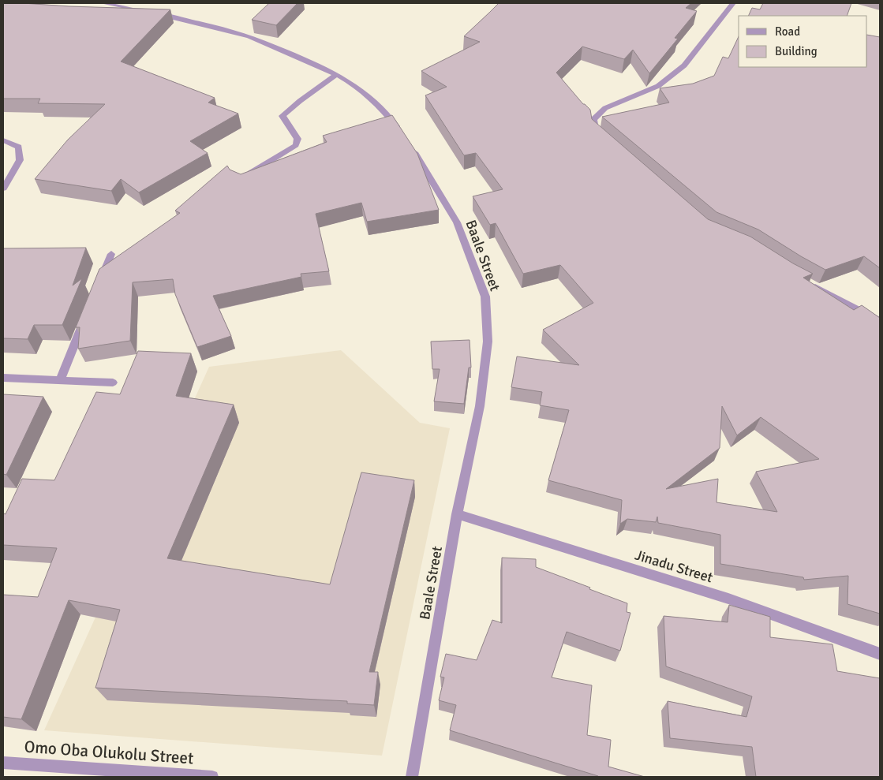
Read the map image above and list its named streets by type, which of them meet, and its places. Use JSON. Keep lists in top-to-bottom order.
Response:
{
  "streets": {
    "street": ["Baale Street", "Jinadu Street", "Omo Oba Olukolu Street"]
  },
  "crossings": [
    ["Baale Street", "Jinadu Street"]
  ],
  "legend": ["Road", "Building"]
}
